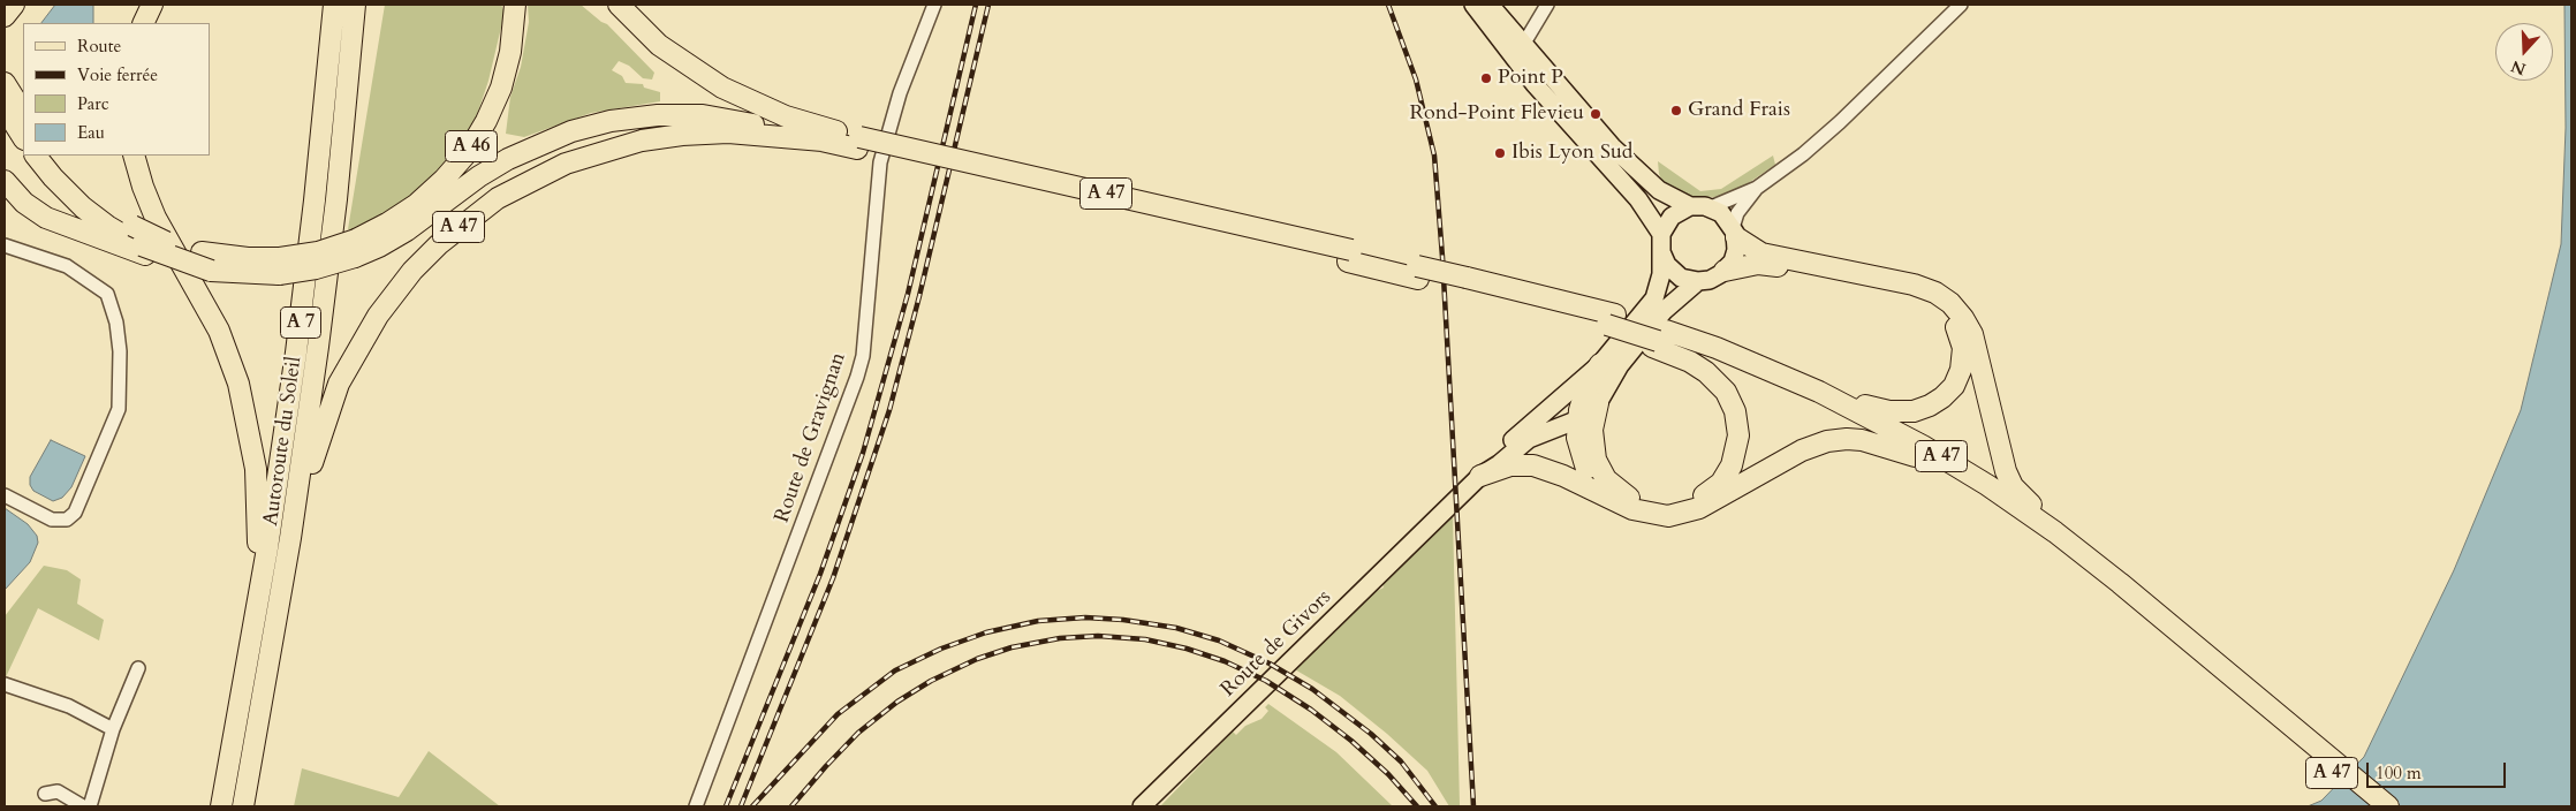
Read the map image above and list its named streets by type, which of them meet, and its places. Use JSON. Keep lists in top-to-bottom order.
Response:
{
  "streets": {
    "highway": [
      "A 46",
      "A 47",
      "A 7",
      "Autoroute du Soleil"
    ],
    "main road": ["Route de Givors"],
    "street": ["Route de Gravignan"]
  },
  "crossings": [
    ["A 46", "A 47"],
    ["A 47", "Autoroute du Soleil"]
  ],
  "places": [
    "Point P",
    "Grand Frais",
    "Rond-Point Flevieu",
    "Ibis Lyon Sud"
  ],
  "legend": [
    "Route",
    "Voie ferrée",
    "Parc",
    "Eau"
  ],
  "scale_bar": "100 m",
  "north": "bottom"
}
